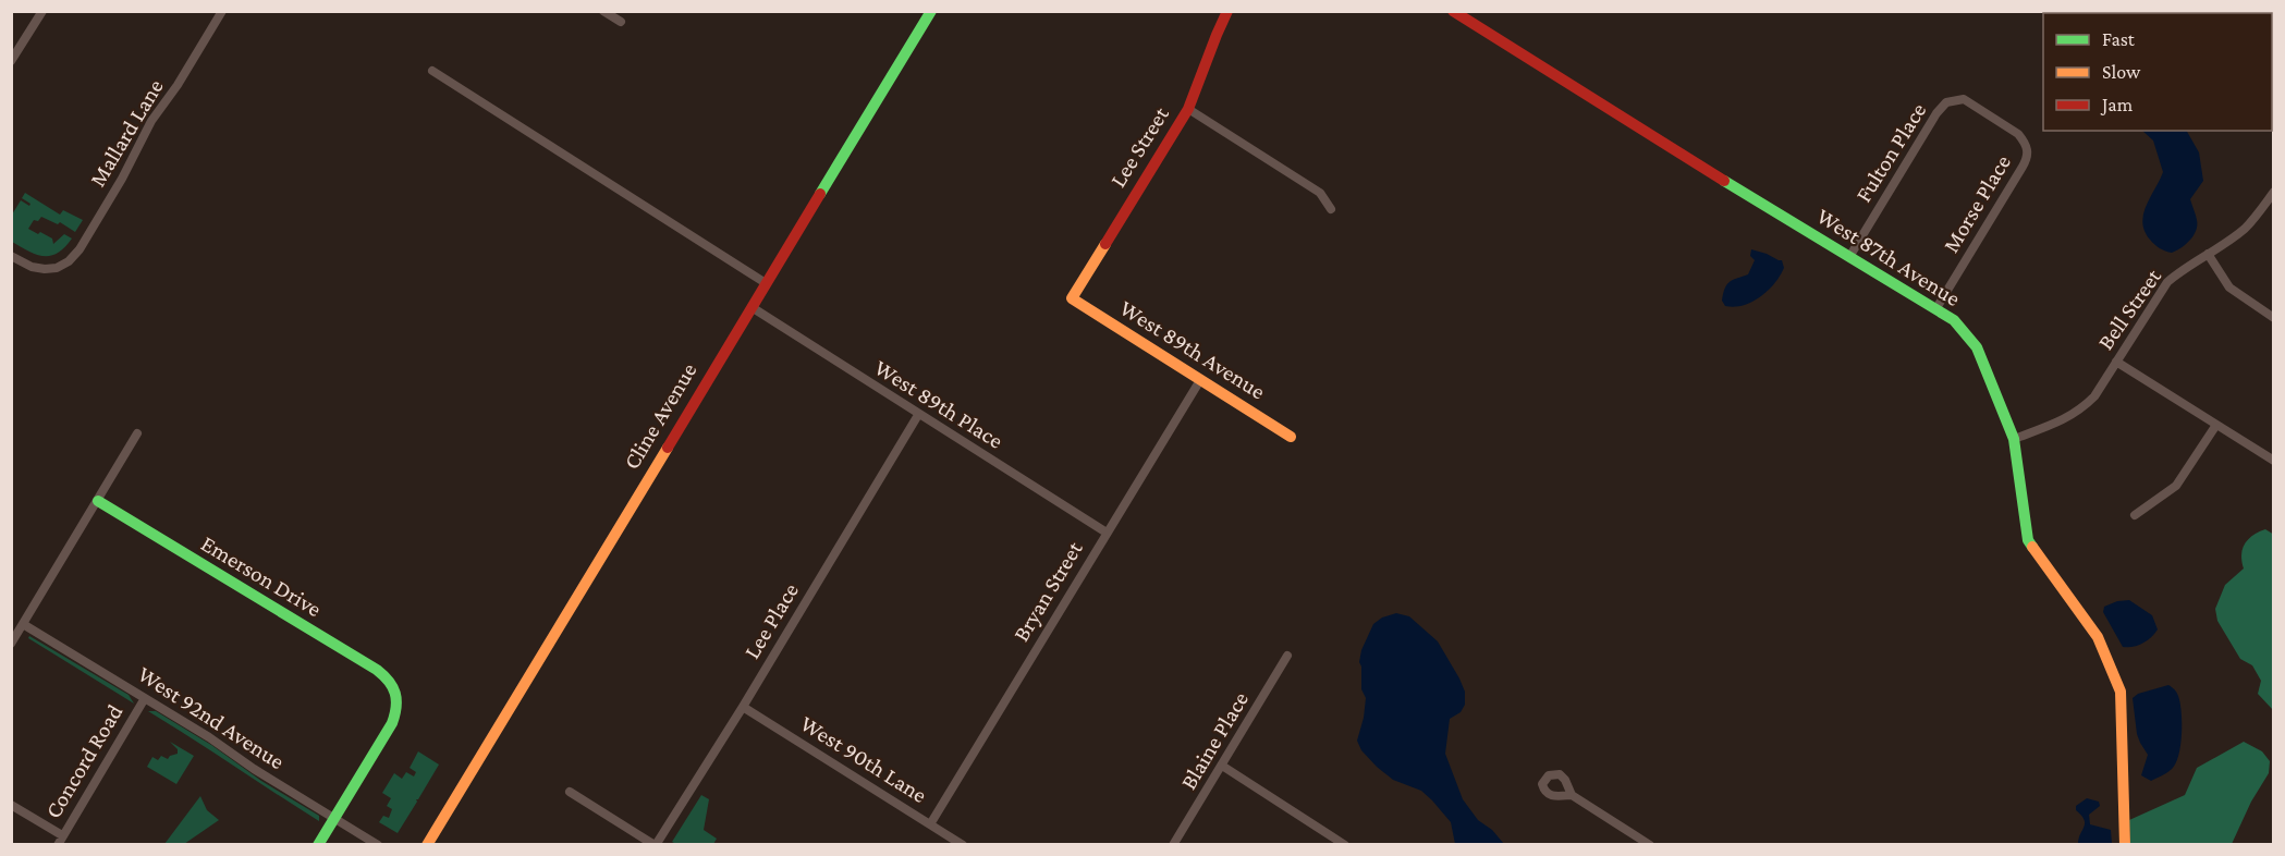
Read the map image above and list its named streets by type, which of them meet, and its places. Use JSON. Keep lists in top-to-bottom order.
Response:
{
  "streets": {
    "street": [
      "Mallard Lane",
      "Lee Street",
      "Fulton Place",
      "Morse Place",
      "West 87th Avenue",
      "Bell Street",
      "West 89th Avenue",
      "West 89th Place",
      "Cline Avenue",
      "Emerson Drive",
      "Bryan Street",
      "Lee Place",
      "West 92nd Avenue",
      "Blaine Place",
      "West 90th Lane",
      "Concord Road"
    ]
  },
  "crossings": [
    ["Lee Street", "West 89th Avenue"],
    ["Fulton Place", "Morse Place"],
    ["Fulton Place", "West 87th Avenue"],
    ["Morse Place", "West 87th Avenue"],
    ["West 87th Avenue", "Bell Street"],
    ["West 89th Avenue", "Bryan Street"],
    ["West 89th Place", "Cline Avenue"],
    ["West 89th Place", "Bryan Street"],
    ["West 89th Place", "Lee Place"],
    ["Emerson Drive", "West 92nd Avenue"],
    ["Bryan Street", "West 90th Lane"],
    ["Lee Place", "West 90th Lane"],
    ["West 92nd Avenue", "Concord Road"]
  ],
  "legend": ["Fast", "Slow", "Jam"]
}
